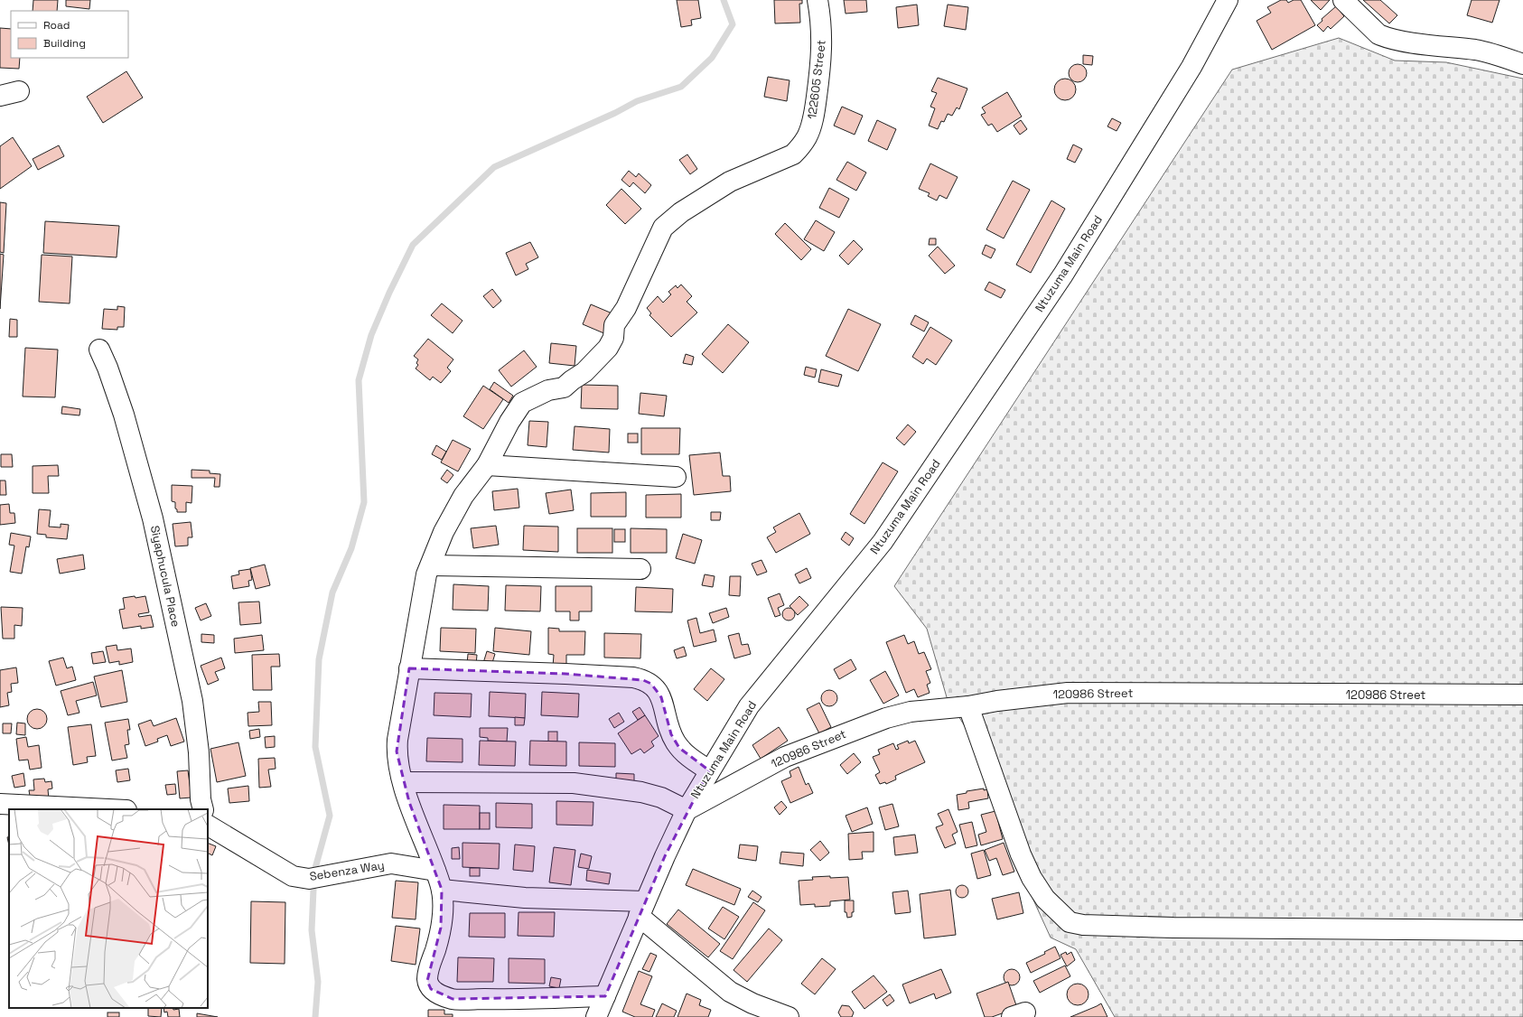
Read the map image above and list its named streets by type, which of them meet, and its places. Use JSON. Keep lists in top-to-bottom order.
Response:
{
  "streets": {
    "street": [
      "122605 Street",
      "Ntuzuma Main Road",
      "Siyaphucula Place",
      "120986 Street",
      "Sebenza Way"
    ]
  },
  "crossings": [
    ["Ntuzuma Main Road", "120986 Street"]
  ],
  "legend": ["Road", "Building"]
}
